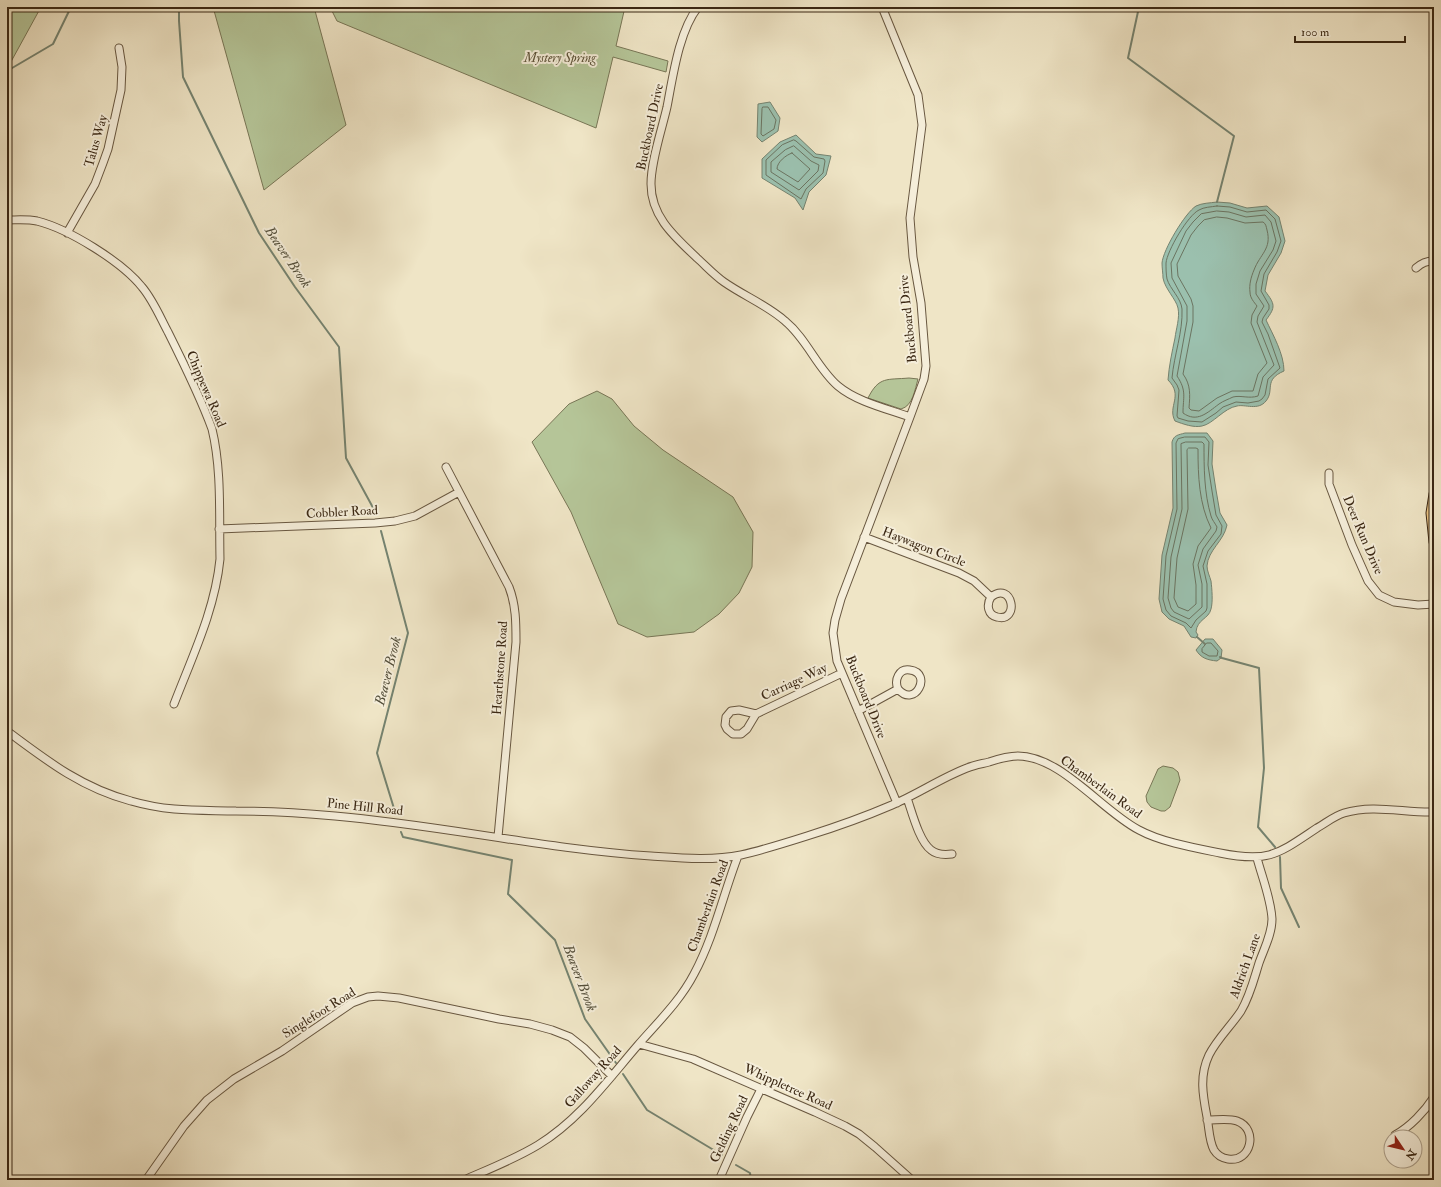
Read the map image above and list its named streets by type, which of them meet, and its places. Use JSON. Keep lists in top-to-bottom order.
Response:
{
  "streets": {
    "street": [
      "Buckboard Drive",
      "Talus Way",
      "Chippewa Road",
      "Cobbler Road",
      "Deer Run Drive",
      "Haywagon Circle",
      "Hearthstone Road",
      "Carriage Way",
      "Chamberlain Road",
      "Pine Hill Road",
      "Aldrich Lane",
      "Singlefoot Road",
      "Galloway Road",
      "Whippletree Road",
      "Gelding Road"
    ]
  },
  "crossings": [
    ["Buckboard Drive", "Haywagon Circle"],
    ["Buckboard Drive", "Carriage Way"],
    ["Buckboard Drive", "Chamberlain Road"],
    ["Talus Way", "Chippewa Road"],
    ["Chippewa Road", "Cobbler Road"],
    ["Cobbler Road", "Hearthstone Road"],
    ["Hearthstone Road", "Pine Hill Road"],
    ["Chamberlain Road", "Pine Hill Road"],
    ["Chamberlain Road", "Aldrich Lane"],
    ["Chamberlain Road", "Galloway Road"],
    ["Singlefoot Road", "Galloway Road"],
    ["Galloway Road", "Whippletree Road"],
    ["Whippletree Road", "Gelding Road"]
  ],
  "water": ["Beaver Brook"],
  "parks": ["Mystery Spring"],
  "scale_bar": "100 m",
  "north": "bottom right"
}
